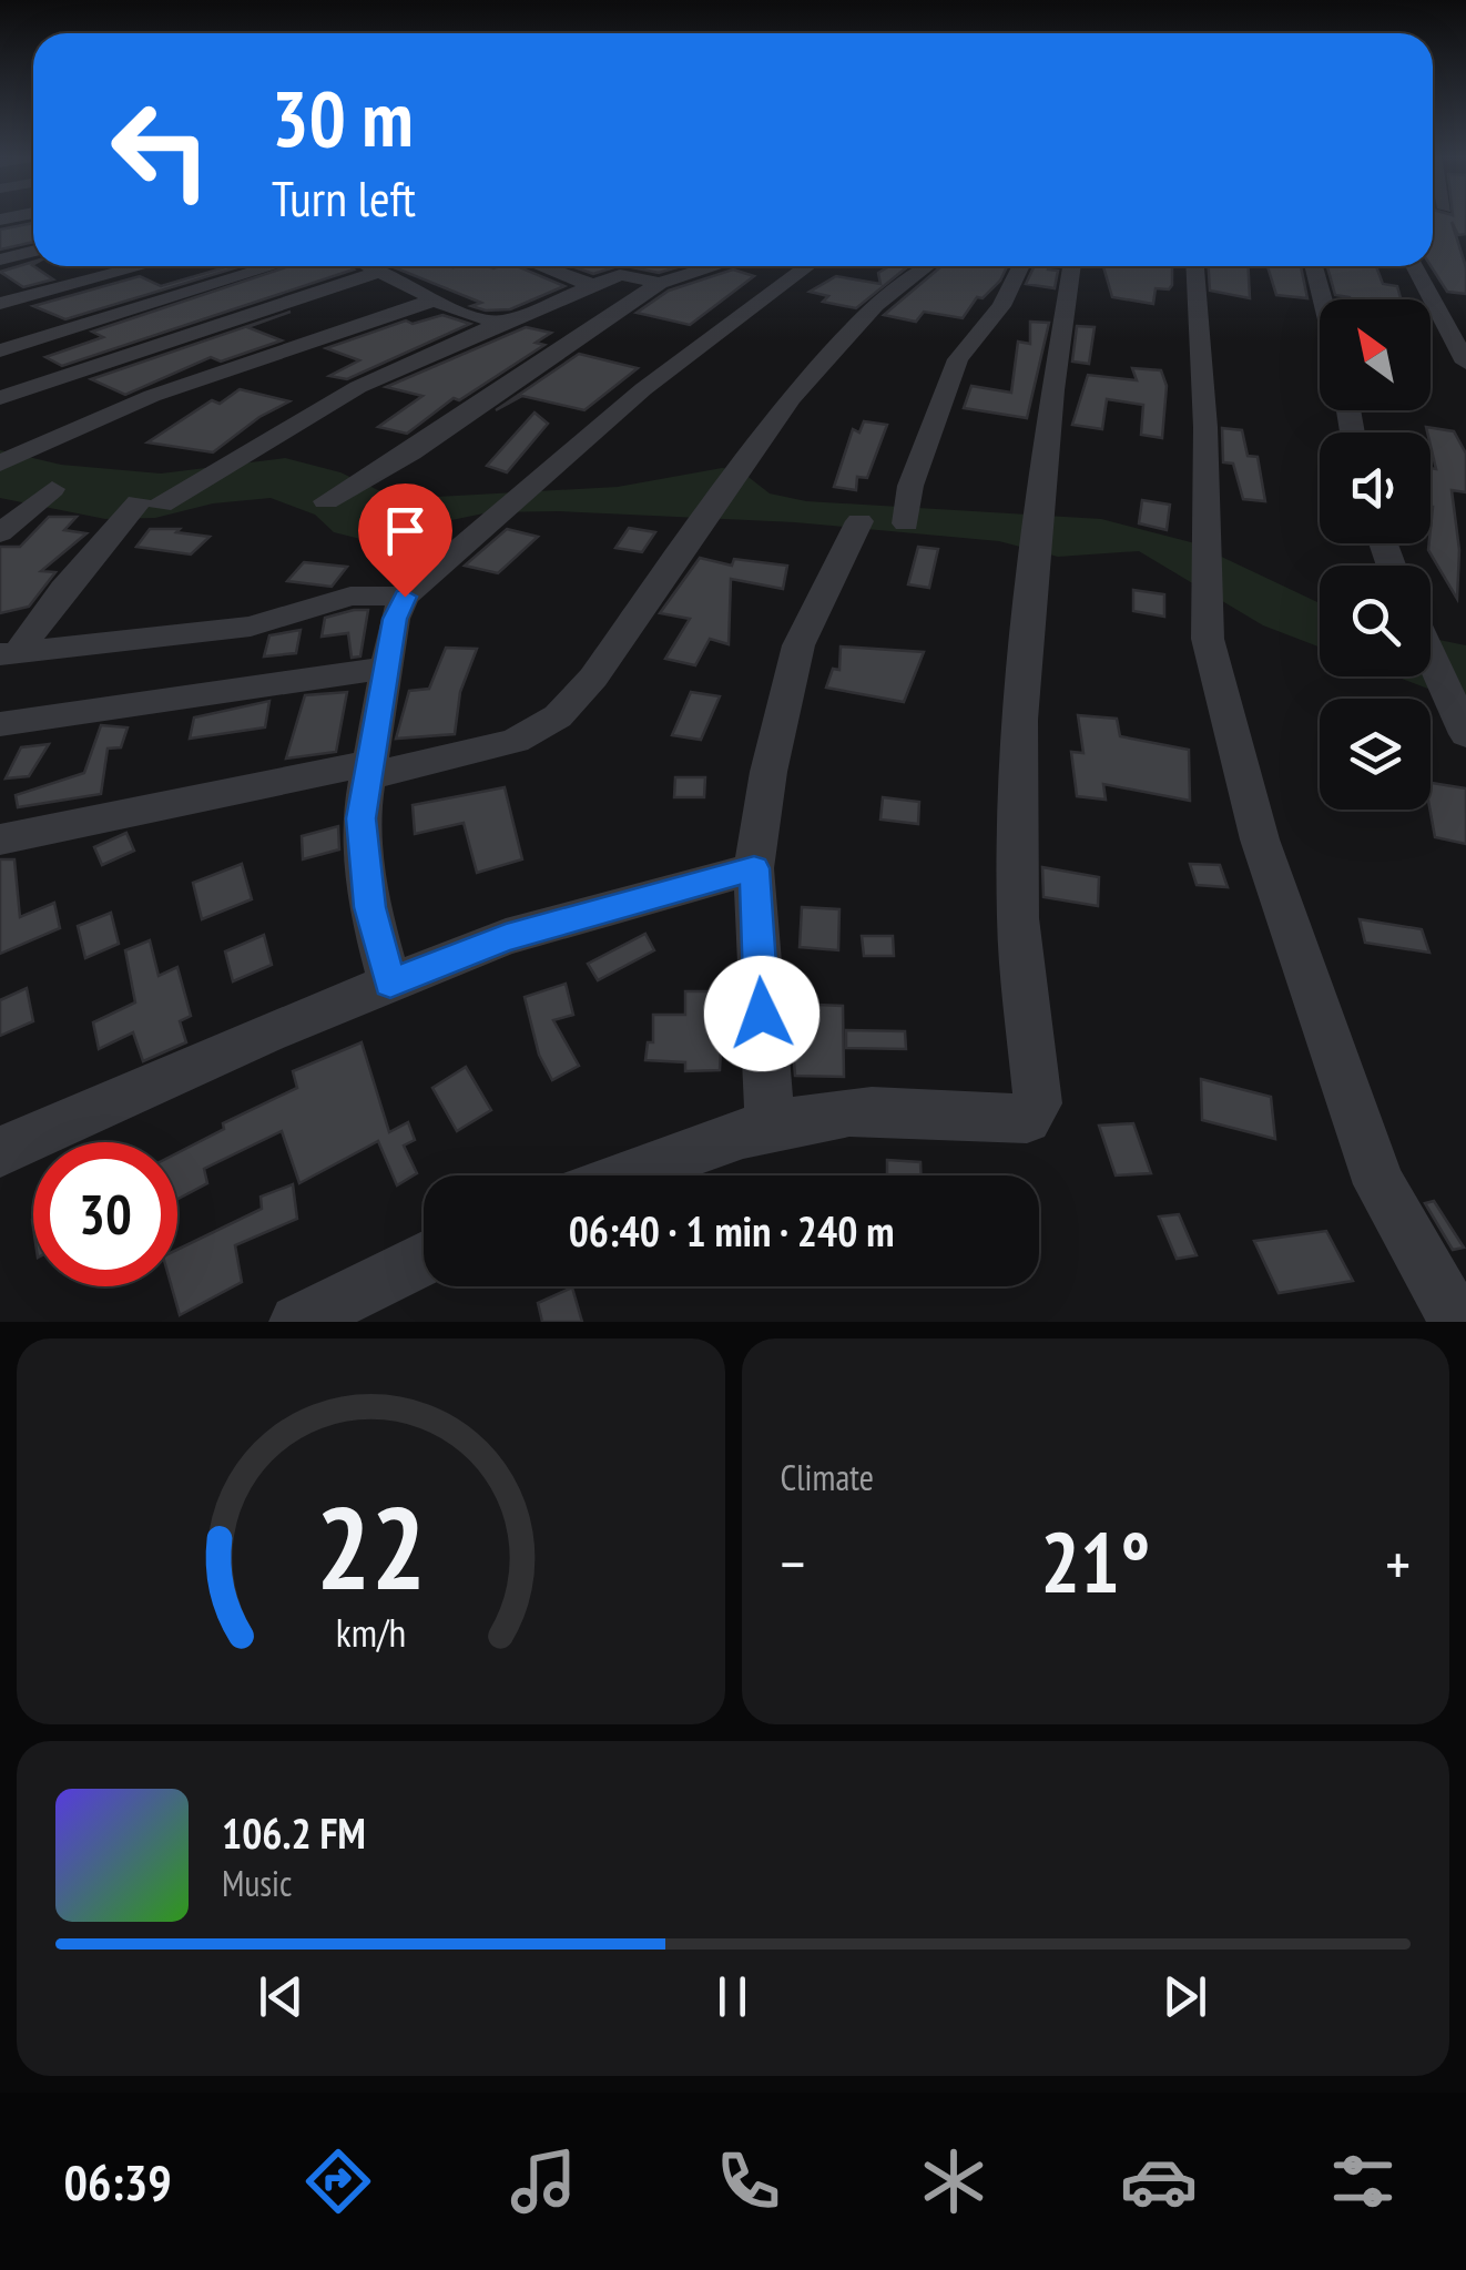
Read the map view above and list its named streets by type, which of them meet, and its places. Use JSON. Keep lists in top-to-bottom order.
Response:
{
  "north": "top left",
  "page": {
    "turn": ["30 m", "Turn left"],
    "limit": "30",
    "trip": "06:40 · 1 min · 240 m",
    "tile": "Climate",
    "heat": ["−", "21°", "+"],
    "song": ["106.2 FM", "Music"],
    "tabs": "06:39",
    "gauge": ["22", "km/h"]
  }
}
